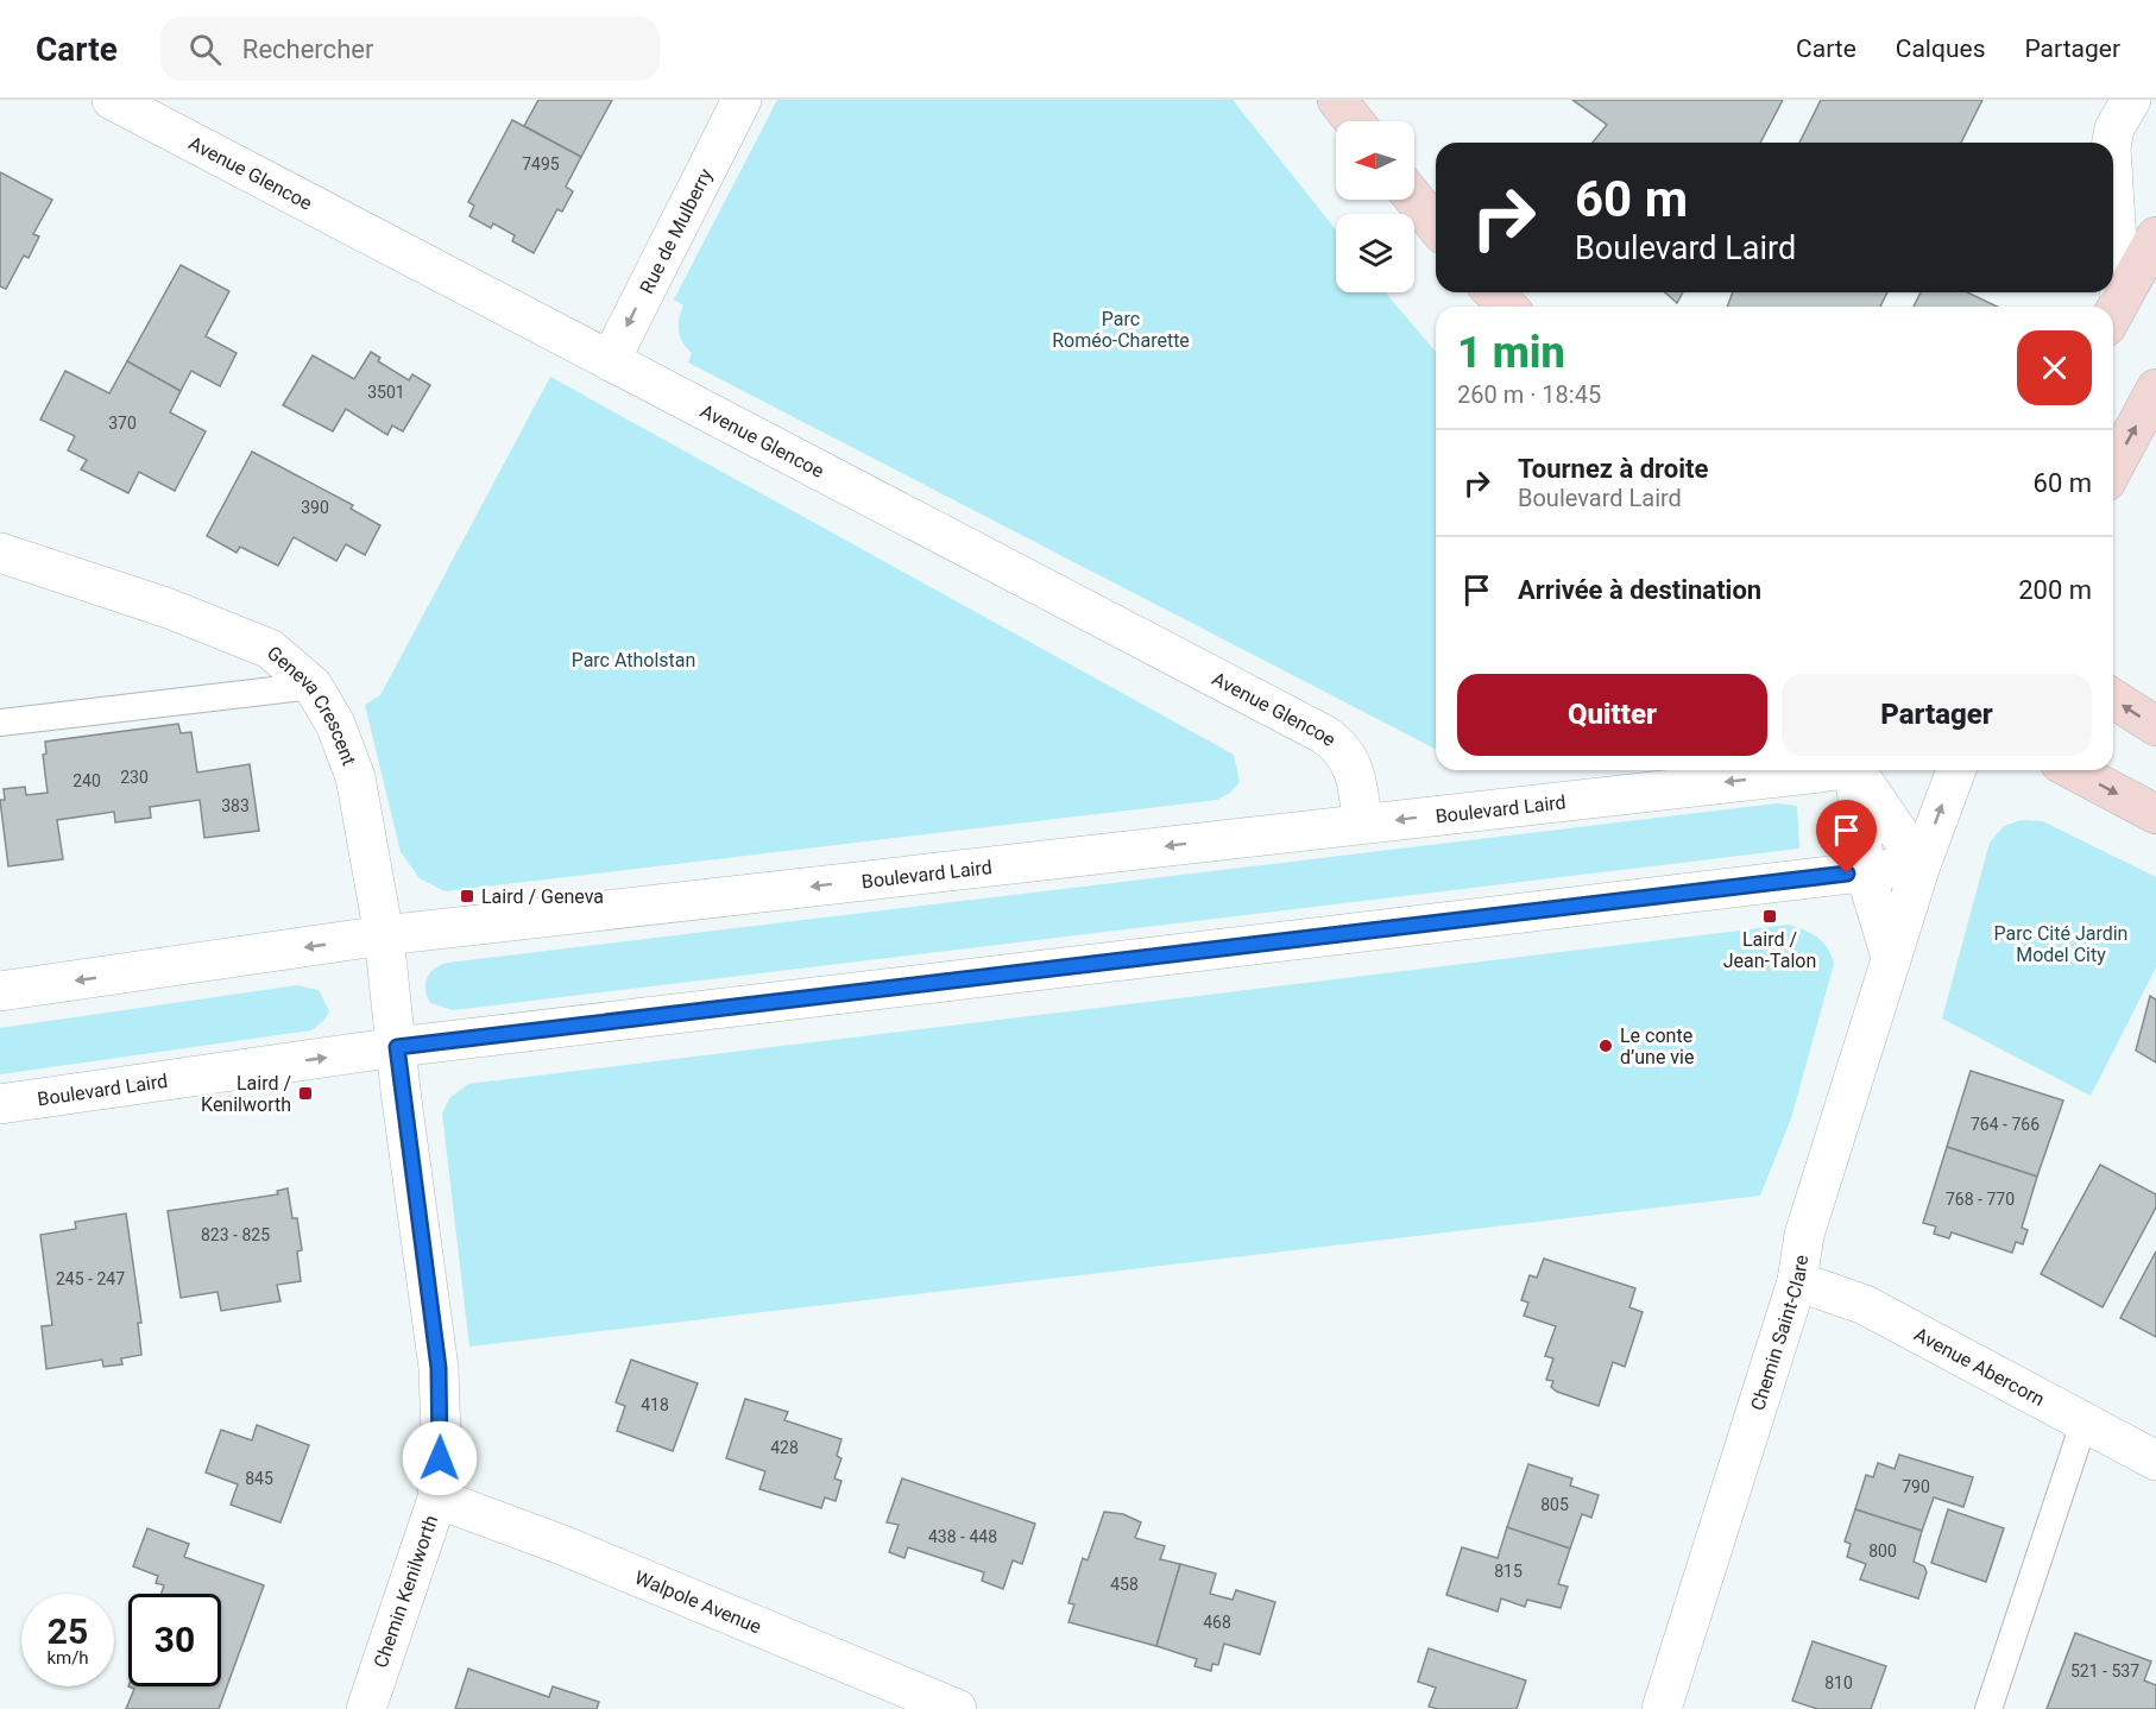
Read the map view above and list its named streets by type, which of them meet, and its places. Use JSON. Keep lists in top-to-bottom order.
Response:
{
  "streets": {
    "street": [
      "Avenue Glencoe",
      "Rue de Mulberry",
      "Geneva Crescent",
      "Boulevard Laird",
      "Chemin Saint-Clare",
      "Avenue Abercorn",
      "Chemin Kenilworth",
      "Walpole Avenue"
    ]
  },
  "crossings": [
    ["Avenue Glencoe", "Rue de Mulberry"],
    ["Avenue Glencoe", "Boulevard Laird"],
    ["Geneva Crescent", "Boulevard Laird"],
    ["Geneva Crescent", "Chemin Kenilworth"],
    ["Boulevard Laird", "Chemin Saint-Clare"],
    ["Boulevard Laird", "Chemin Kenilworth"],
    ["Chemin Saint-Clare", "Avenue Abercorn"],
    ["Chemin Kenilworth", "Walpole Avenue"]
  ],
  "one_way": ["Rue de Mulberry"],
  "parks": ["Parc Roméo-Charette", "Parc Atholstan", "Parc Cité Jardin Model City"],
  "places": {
    "transit": ["Laird / Geneva", "Laird / Jean-Talon", "Laird / Kenilworth"],
    "other": ["Le conte d’une vie"]
  },
  "house_numbers": [
    "7495",
    "3501",
    "370",
    "390",
    "230",
    "240",
    "383",
    "764 - 766",
    "768 - 770",
    "823 - 825",
    "245 - 247",
    "418",
    "428",
    "845",
    "790",
    "805",
    "438 - 448",
    "800",
    "815",
    "458",
    "468",
    "521 - 537",
    "810"
  ],
  "north": "left",
  "page": {
    "header": "Carte",
    "search": "Rechercher",
    "nav": ["Carte", "Calques", "Partager"],
    "turn": ["60 m", "Boulevard Laird"],
    "heading": ["1 min", "260 m · 18:45"],
    "list": [
      {
        "name": "Tournez à droite",
        "note": "Boulevard Laird",
        "value": "60 m"
      },
      {
        "name": "Arrivée à destination",
        "value": "200 m"
      }
    ],
    "buttons": ["Quitter", "Partager"],
    "speed": "25 km/h",
    "limit": "30"
  }
}
